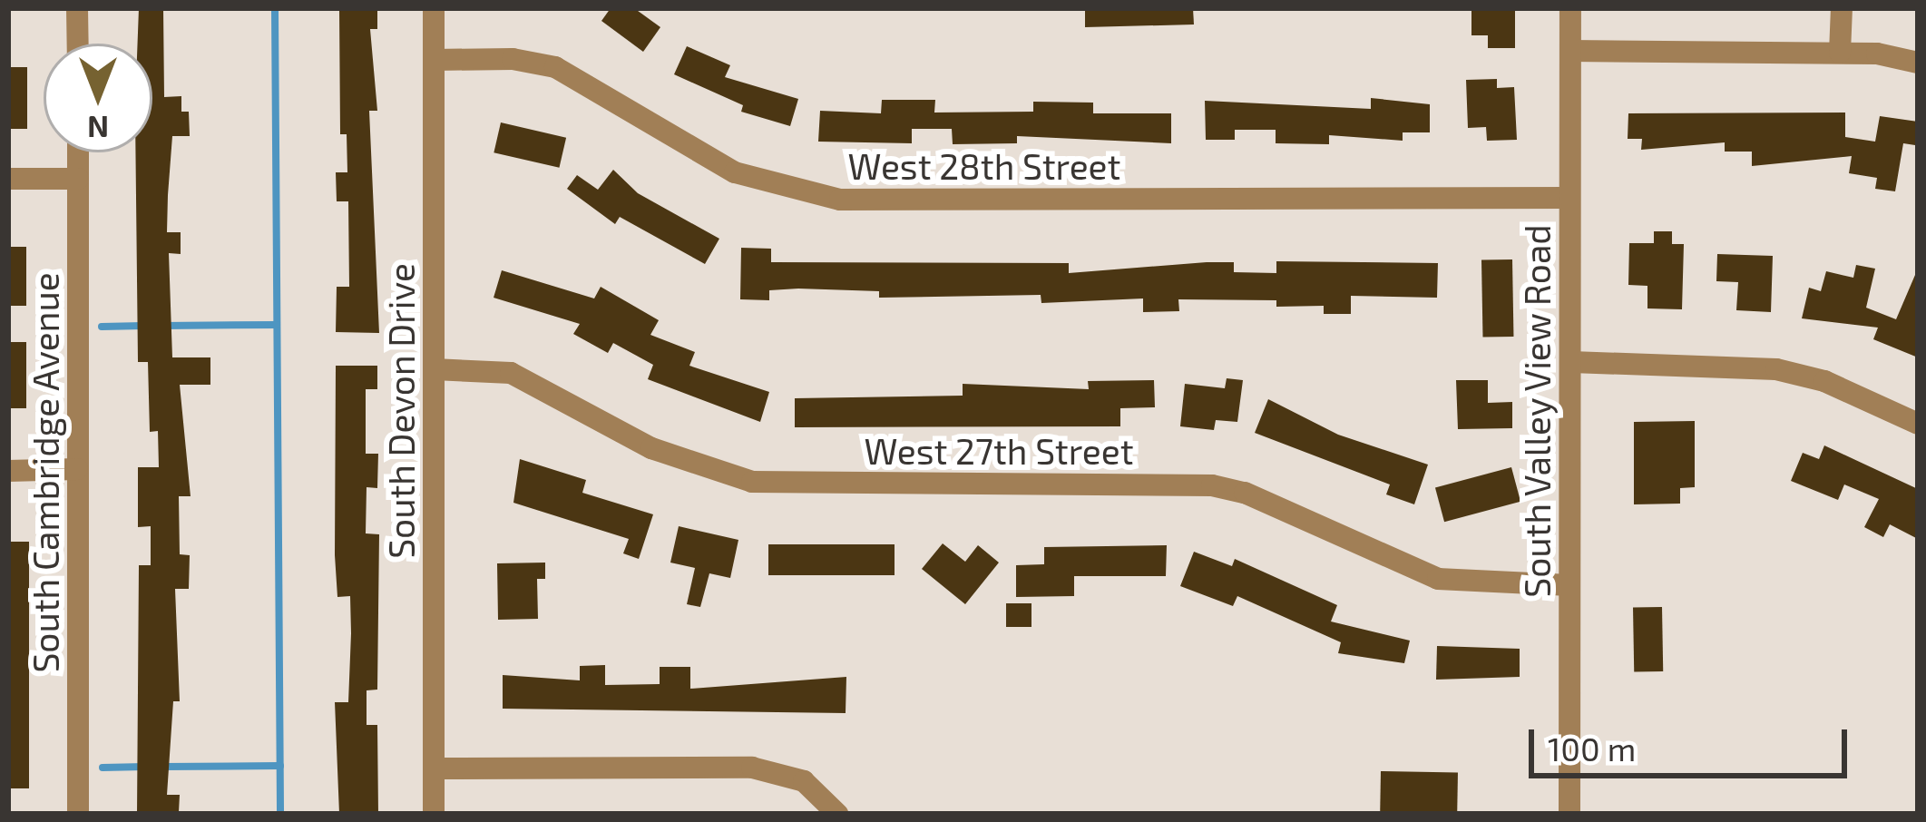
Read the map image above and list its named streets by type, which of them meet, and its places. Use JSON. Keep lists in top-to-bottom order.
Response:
{
  "streets": {
    "street": [
      "West 28th Street",
      "South Devon Drive",
      "South Valley View Road",
      "West 27th Street",
      "South Cambridge Avenue"
    ]
  },
  "crossings": [
    ["West 28th Street", "South Devon Drive"],
    ["West 28th Street", "South Valley View Road"],
    ["South Devon Drive", "West 27th Street"],
    ["South Valley View Road", "West 27th Street"]
  ],
  "scale_bar": "100 m",
  "north": "bottom"
}
